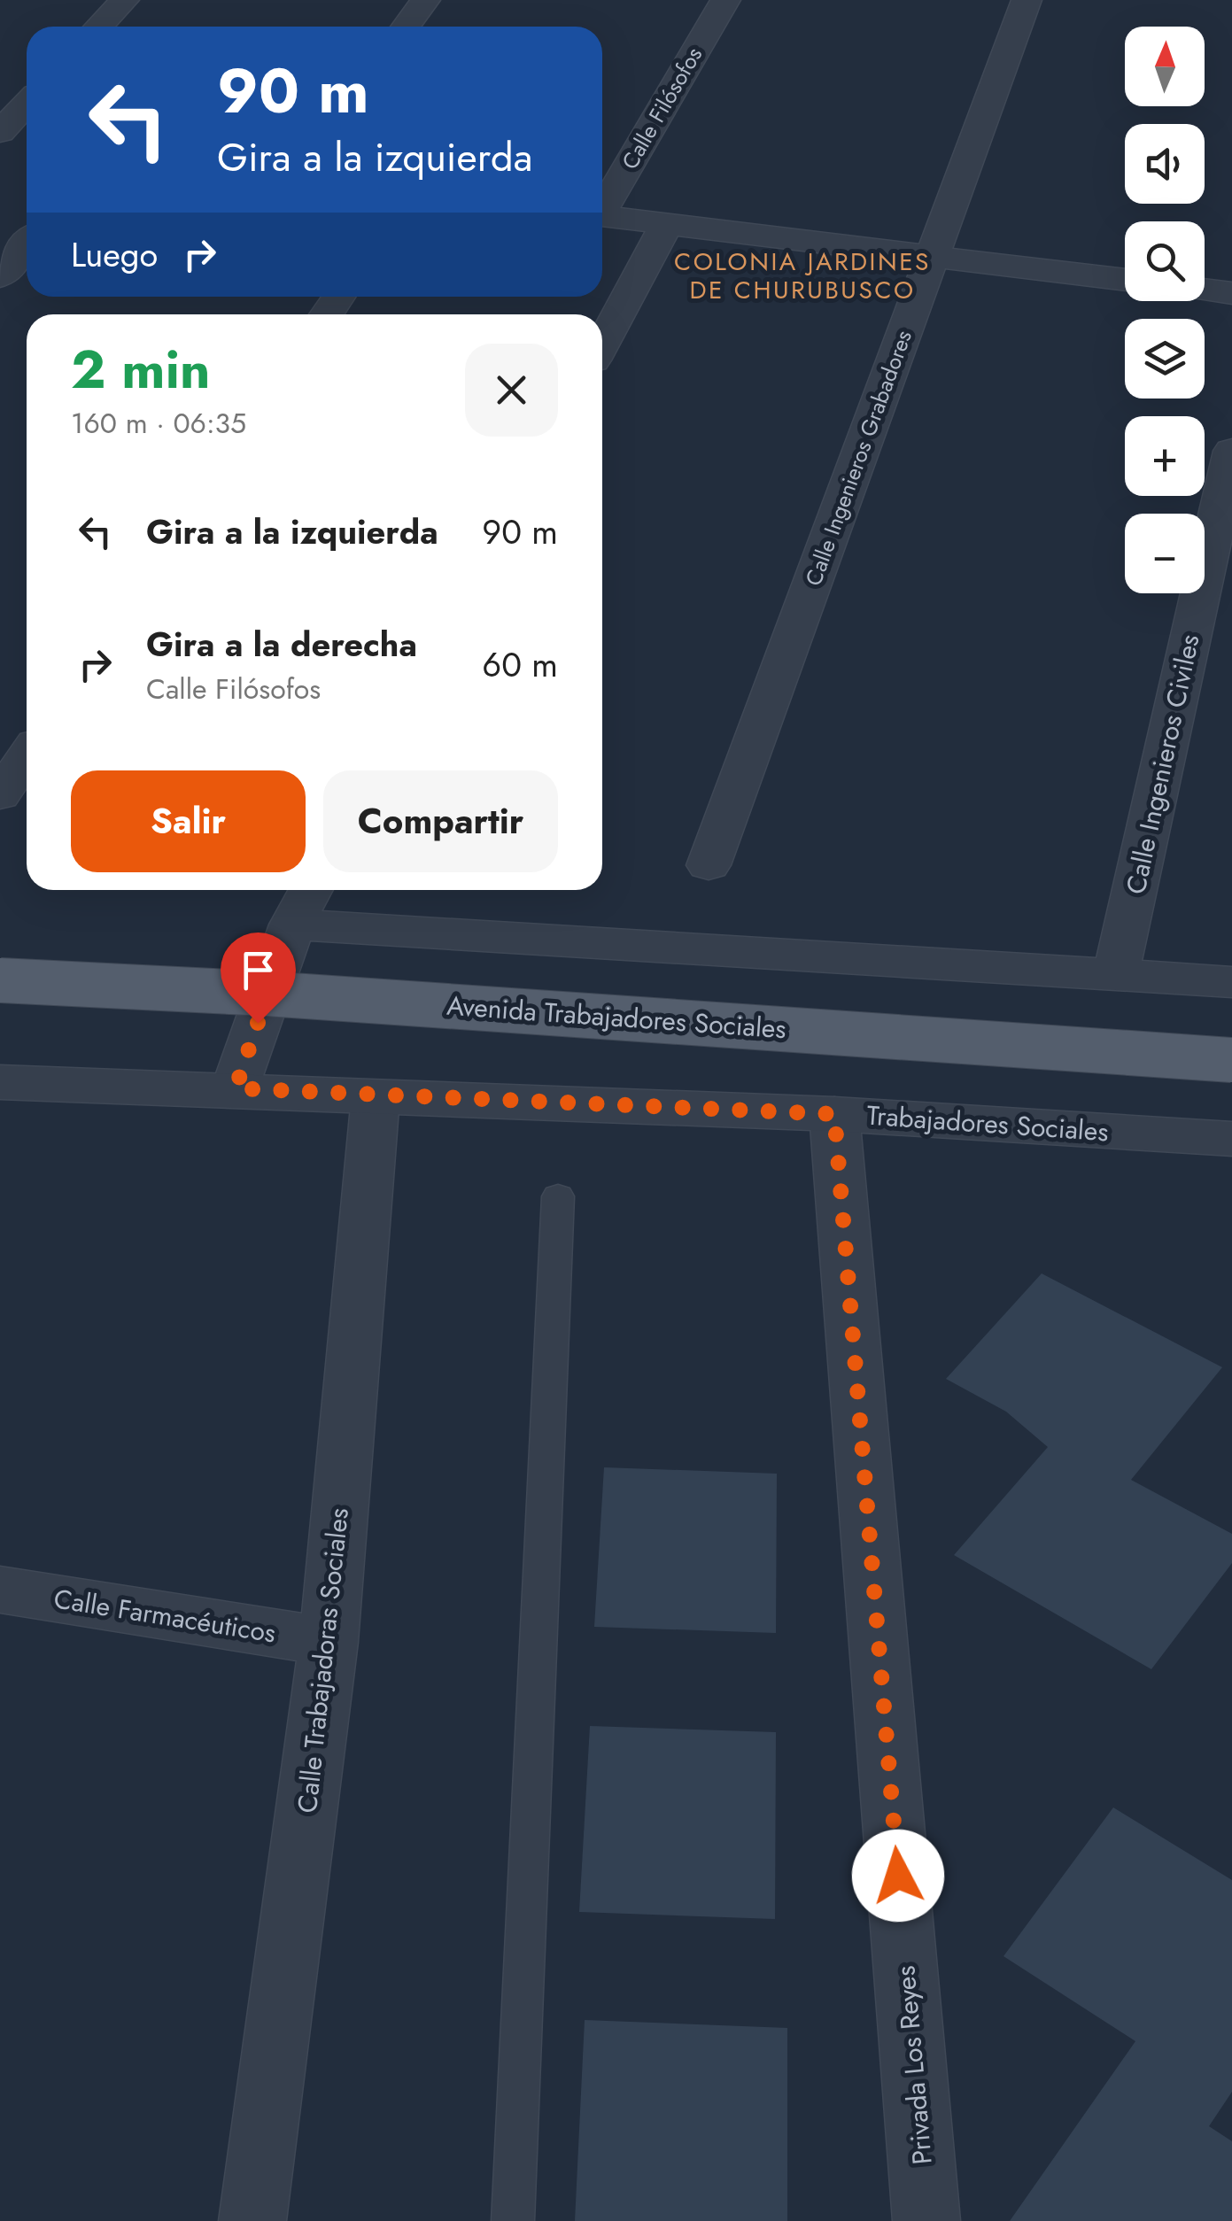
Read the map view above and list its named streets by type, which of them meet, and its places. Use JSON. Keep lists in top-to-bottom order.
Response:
{
  "streets": {
    "main road": ["Avenida Trabajadores Sociales"],
    "street": [
      "Calle Filósofos",
      "Calle Ingenieros Grabadores",
      "Calle Ingenieros Civiles",
      "Trabajadores Sociales",
      "Calle Farmacéuticos",
      "Calle Trabajadoras Sociales",
      "Privada Los Reyes"
    ]
  },
  "crossings": [
    ["Trabajadores Sociales", "Calle Trabajadoras Sociales"],
    ["Trabajadores Sociales", "Privada Los Reyes"],
    ["Calle Farmacéuticos", "Calle Trabajadoras Sociales"]
  ],
  "districts": ["COLONIA JARDINES DE CHURUBUSCO"],
  "north": "top",
  "page": {
    "map_buttons": ["+", "−"],
    "turn": ["90 m", "Gira a la izquierda"],
    "then": "Luego",
    "heading": ["2 min", "160 m · 06:35"],
    "list": [
      {
        "name": "Gira a la izquierda",
        "value": "90 m"
      },
      {
        "name": "Gira a la derecha",
        "note": "Calle Filósofos",
        "value": "60 m"
      }
    ],
    "buttons": ["Salir", "Compartir"]
  }
}
